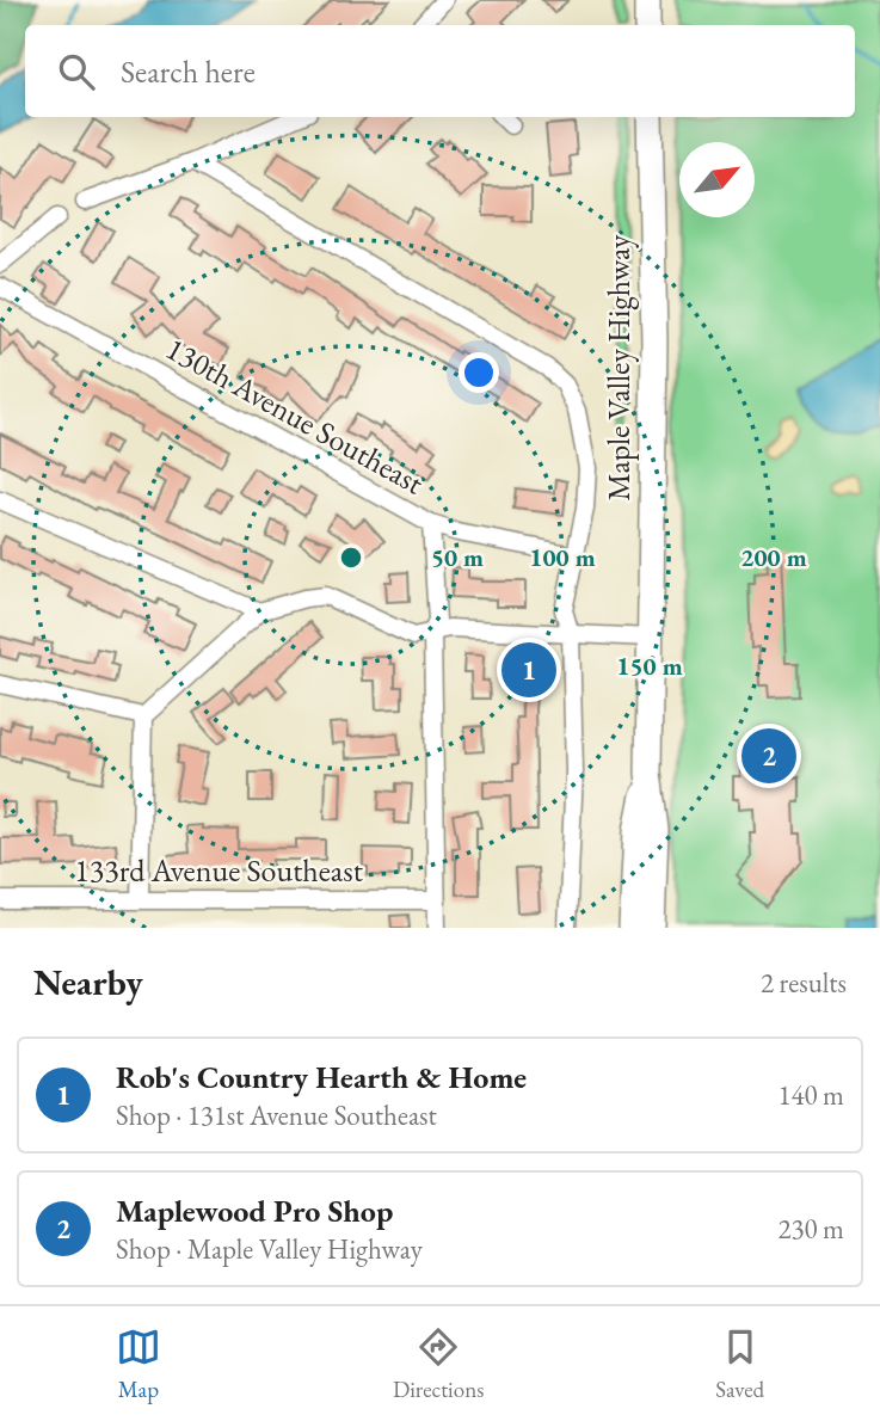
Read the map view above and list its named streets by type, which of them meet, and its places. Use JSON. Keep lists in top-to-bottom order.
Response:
{
  "streets": {
    "main road": ["Maple Valley Highway"],
    "street": ["130th Avenue Southeast", "133rd Avenue Southeast"]
  },
  "north": "top right",
  "page": {
    "search": "Search here",
    "pins": ["1", "2"],
    "heading": ["Nearby", "2 results"],
    "list": [
      {
        "mark": "1",
        "name": "Rob's Country Hearth & Home",
        "note": "Shop · 131st Avenue Southeast",
        "value": "140 m"
      },
      {
        "mark": "2",
        "name": "Maplewood Pro Shop",
        "note": "Shop · Maple Valley Highway",
        "value": "230 m"
      }
    ],
    "nav": ["Map", "Directions", "Saved"]
  },
  "rings": [
    "50 m",
    "100 m",
    "200 m",
    "150 m"
  ]
}
